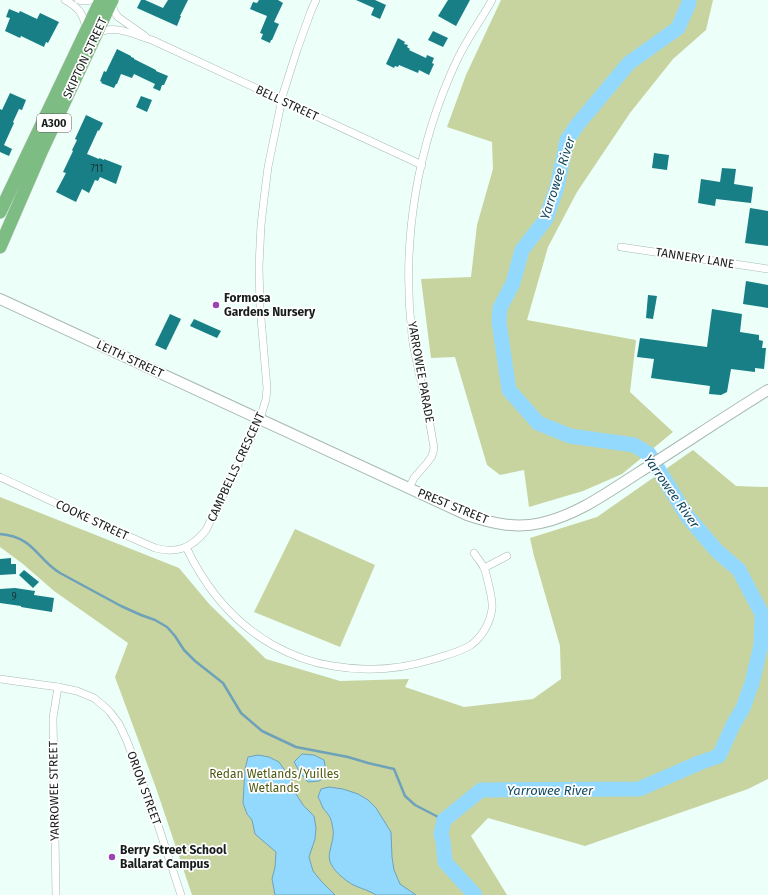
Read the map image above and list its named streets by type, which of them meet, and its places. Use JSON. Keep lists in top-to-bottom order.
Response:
{
  "streets": {
    "highway": ["SKIPTON STREET", "A300"],
    "main road": ["LEITH STREET", "PREST STREET"],
    "street": [
      "BELL STREET",
      "TANNERY LANE",
      "YARROWEE PARADE",
      "CAMPBELLS CRESCENT",
      "COOKE STREET",
      "ORION STREET",
      "YARROWEE STREET"
    ]
  },
  "crossings": [
    ["SKIPTON STREET", "BELL STREET"],
    ["BELL STREET", "YARROWEE PARADE"],
    ["BELL STREET", "CAMPBELLS CRESCENT"],
    ["LEITH STREET", "CAMPBELLS CRESCENT"],
    ["LEITH STREET", "PREST STREET"],
    ["YARROWEE PARADE", "PREST STREET"],
    ["CAMPBELLS CRESCENT", "PREST STREET"],
    ["CAMPBELLS CRESCENT", "COOKE STREET"],
    ["ORION STREET", "YARROWEE STREET"]
  ],
  "water": ["Yarrowee River"],
  "parks": ["Redan Wetlands/Yuilles Wetlands"],
  "places": ["Formosa Gardens Nursery", "Berry Street School Ballarat Campus"],
  "house_numbers": ["711", "9"]
}
